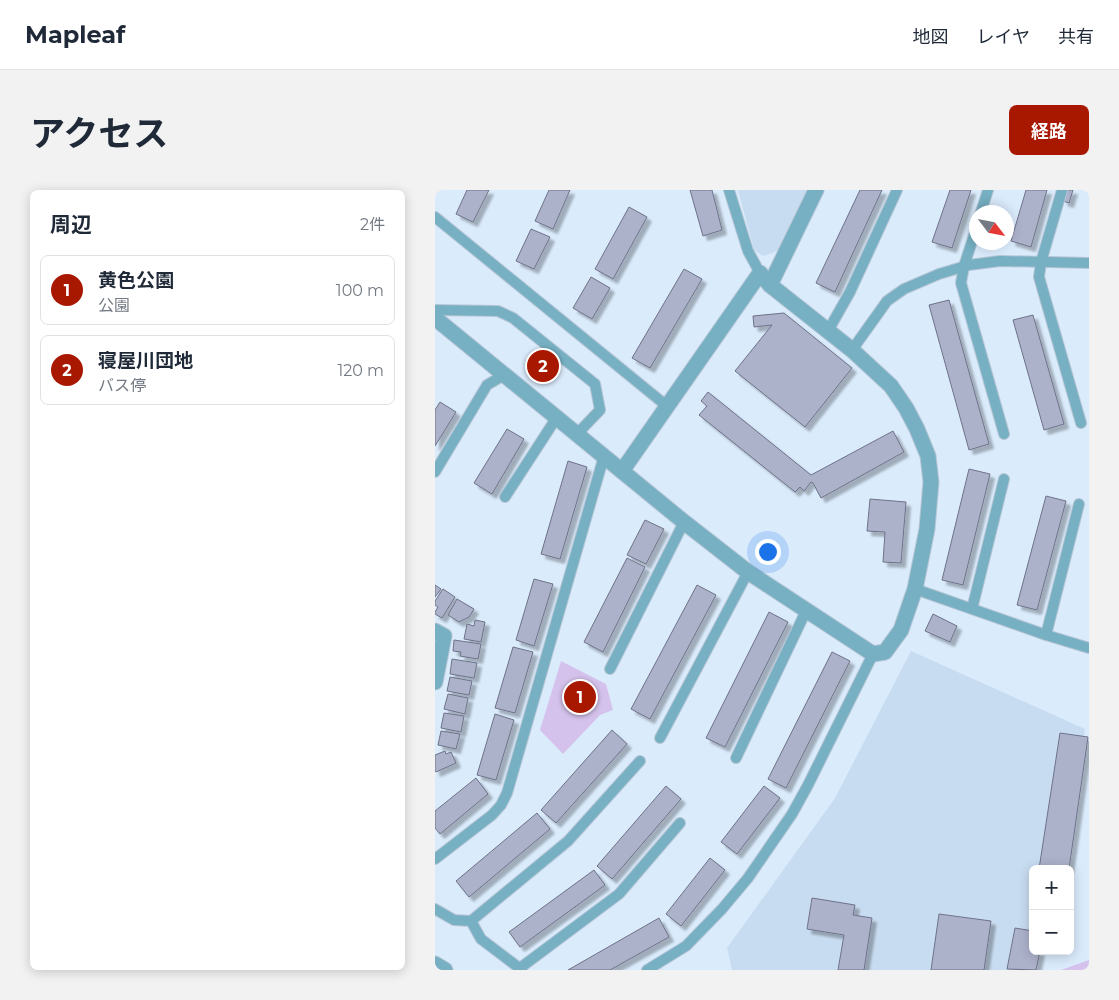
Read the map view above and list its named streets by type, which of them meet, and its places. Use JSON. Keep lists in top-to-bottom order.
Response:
{
  "north": "bottom right",
  "page": {
    "header": "Mapleaf",
    "nav": ["地図", "レイヤ", "共有"],
    "title": "アクセス",
    "buttons": "経路",
    "heading": ["周辺", "2件"],
    "list": [
      {
        "mark": "1",
        "name": "黄色公園",
        "note": "公園",
        "value": "100 m"
      },
      {
        "mark": "2",
        "name": "寝屋川団地",
        "note": "バス停",
        "value": "120 m"
      }
    ],
    "pins": ["2", "1"],
    "map_buttons": ["+", "−"]
  }
}
